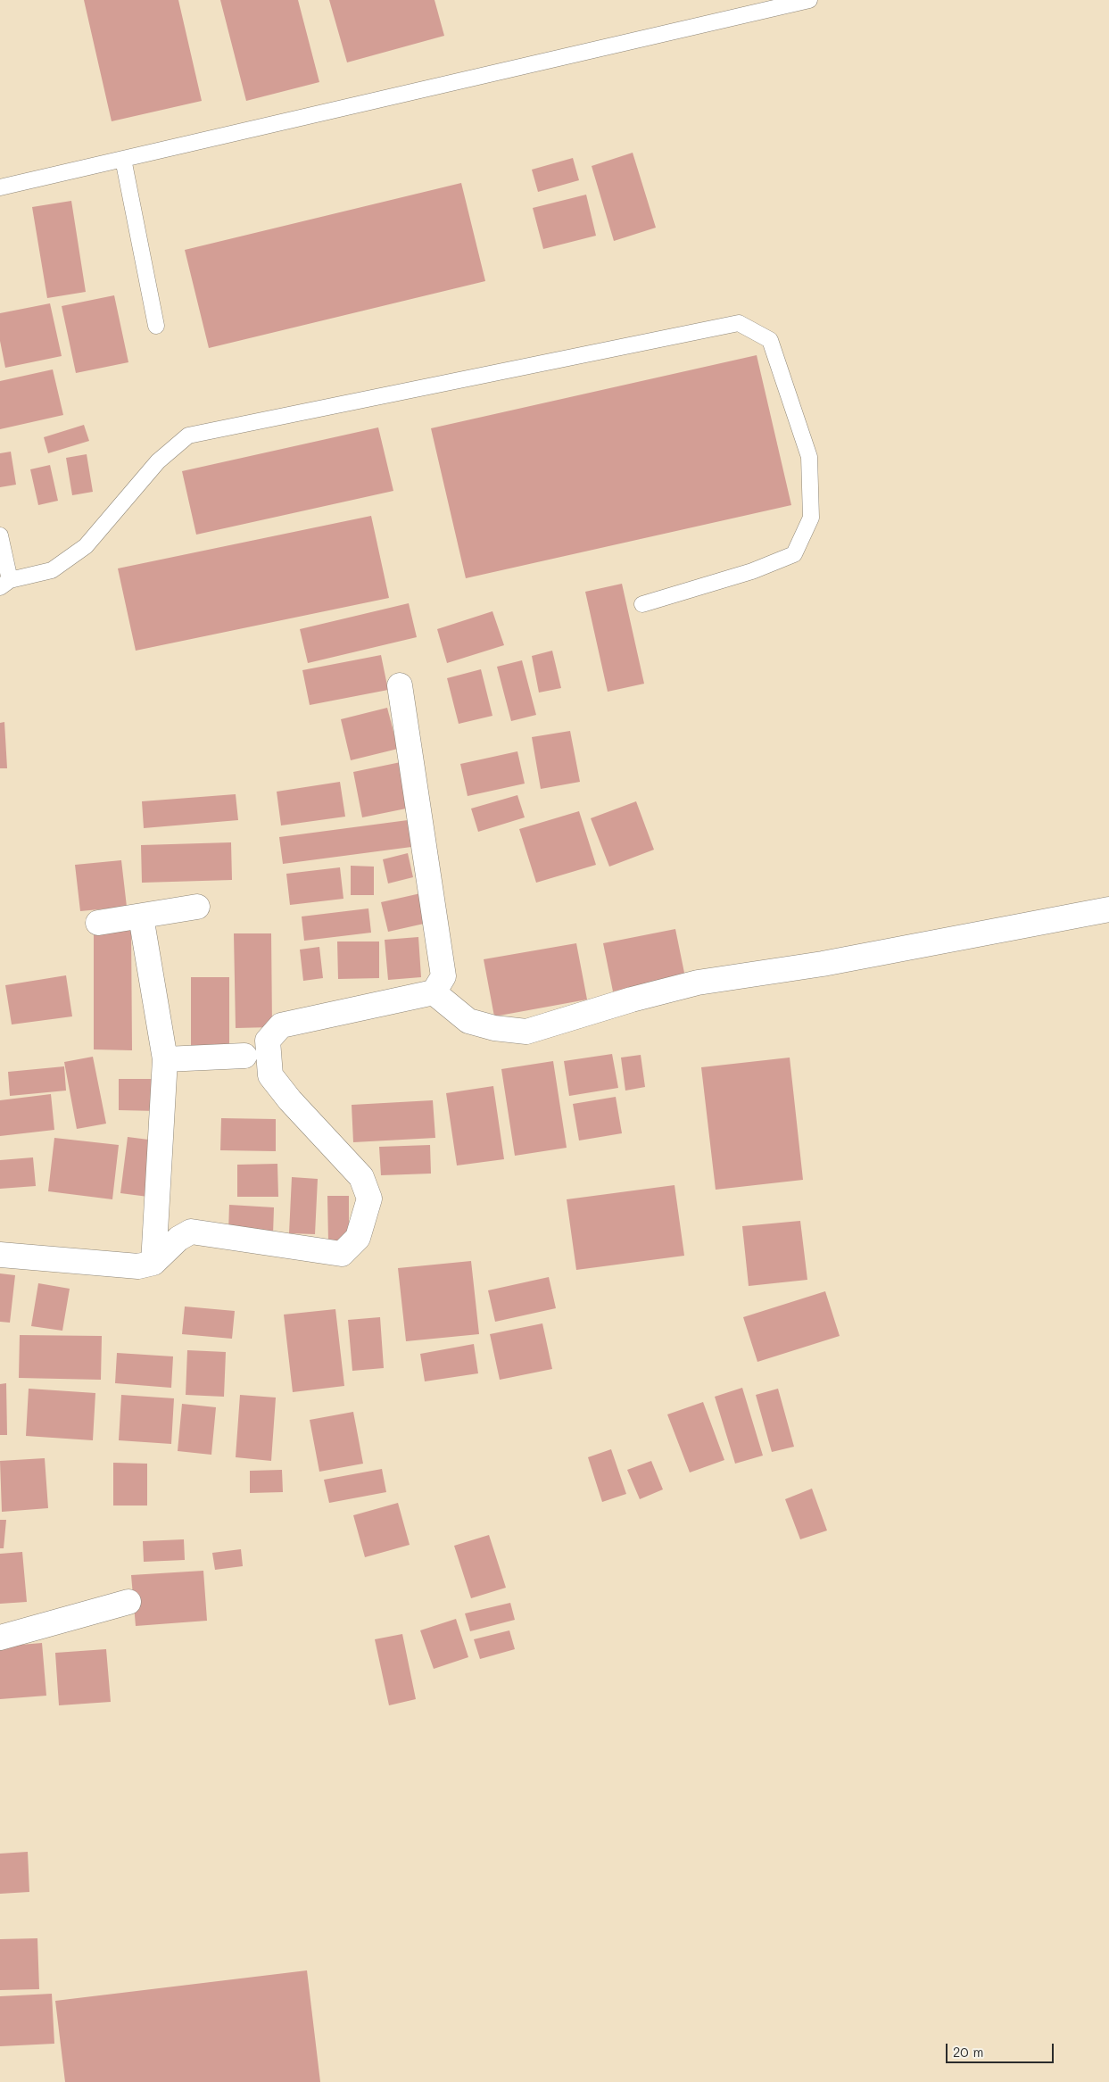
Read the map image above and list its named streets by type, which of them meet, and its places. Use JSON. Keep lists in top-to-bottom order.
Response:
{
  "scale_bar": "20 m"
}
